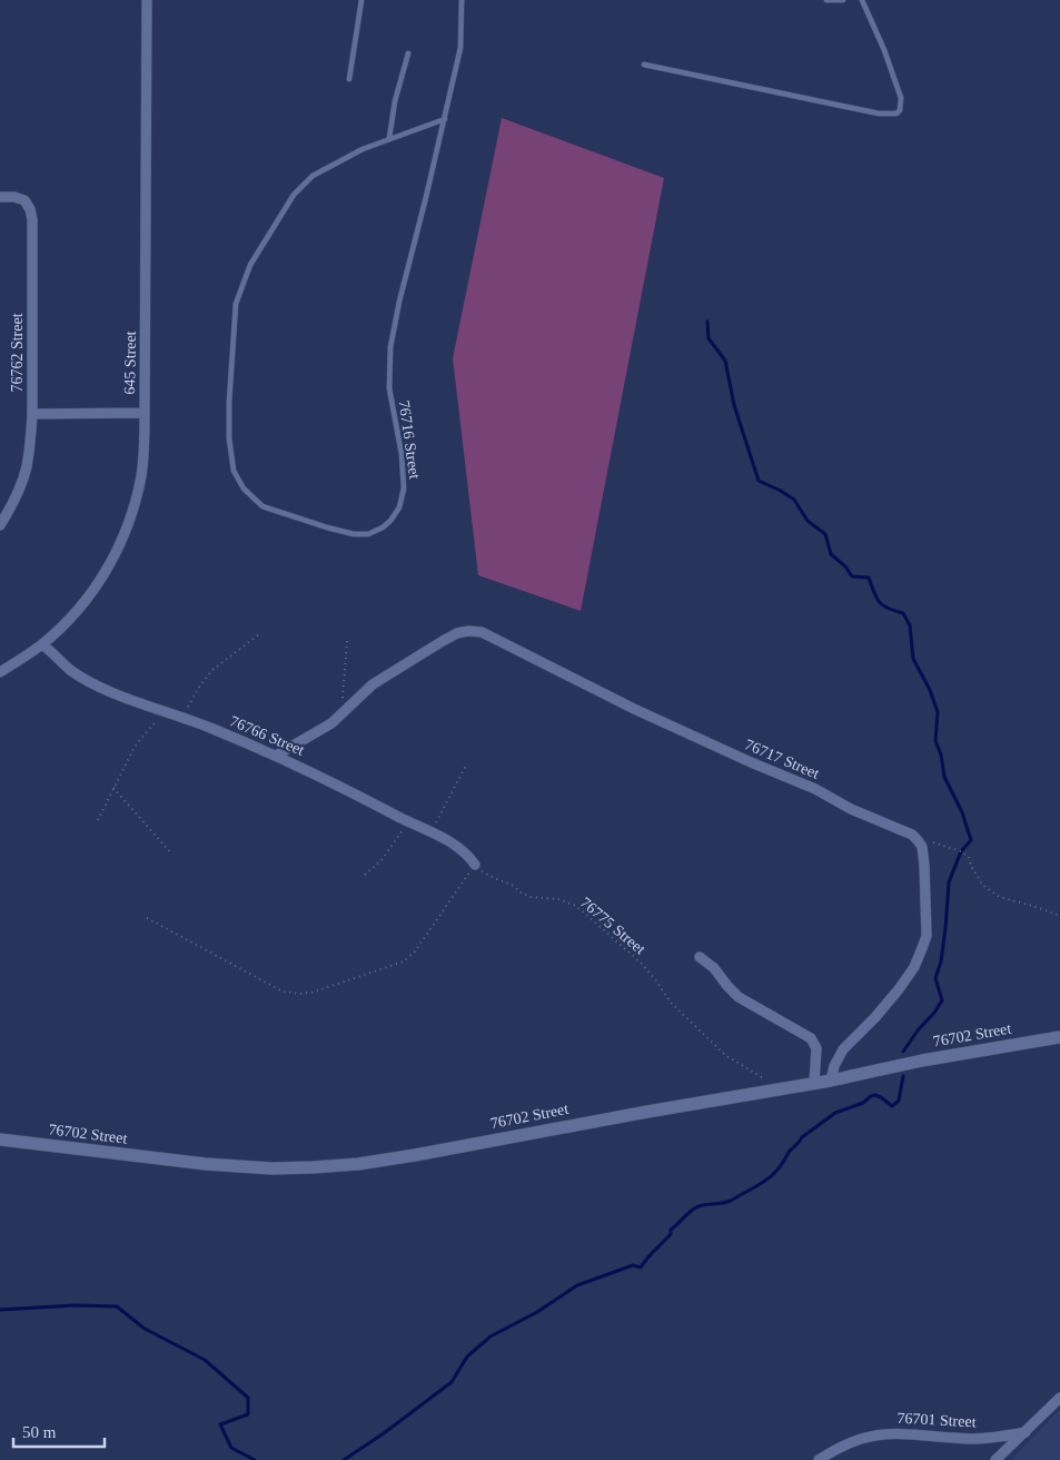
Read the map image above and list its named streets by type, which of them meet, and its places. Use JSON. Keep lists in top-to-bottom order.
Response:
{
  "streets": {
    "street": [
      "76762 Street",
      "645 Street",
      "76766 Street",
      "76717 Street",
      "76702 Street",
      "76701 Street"
    ],
    "lane": ["76716 Street"],
    "path": ["76775 Street"]
  },
  "crossings": [
    ["645 Street", "76766 Street"],
    ["76766 Street", "76775 Street"],
    ["76717 Street", "76702 Street"]
  ],
  "scale_bar": "50 m"
}
